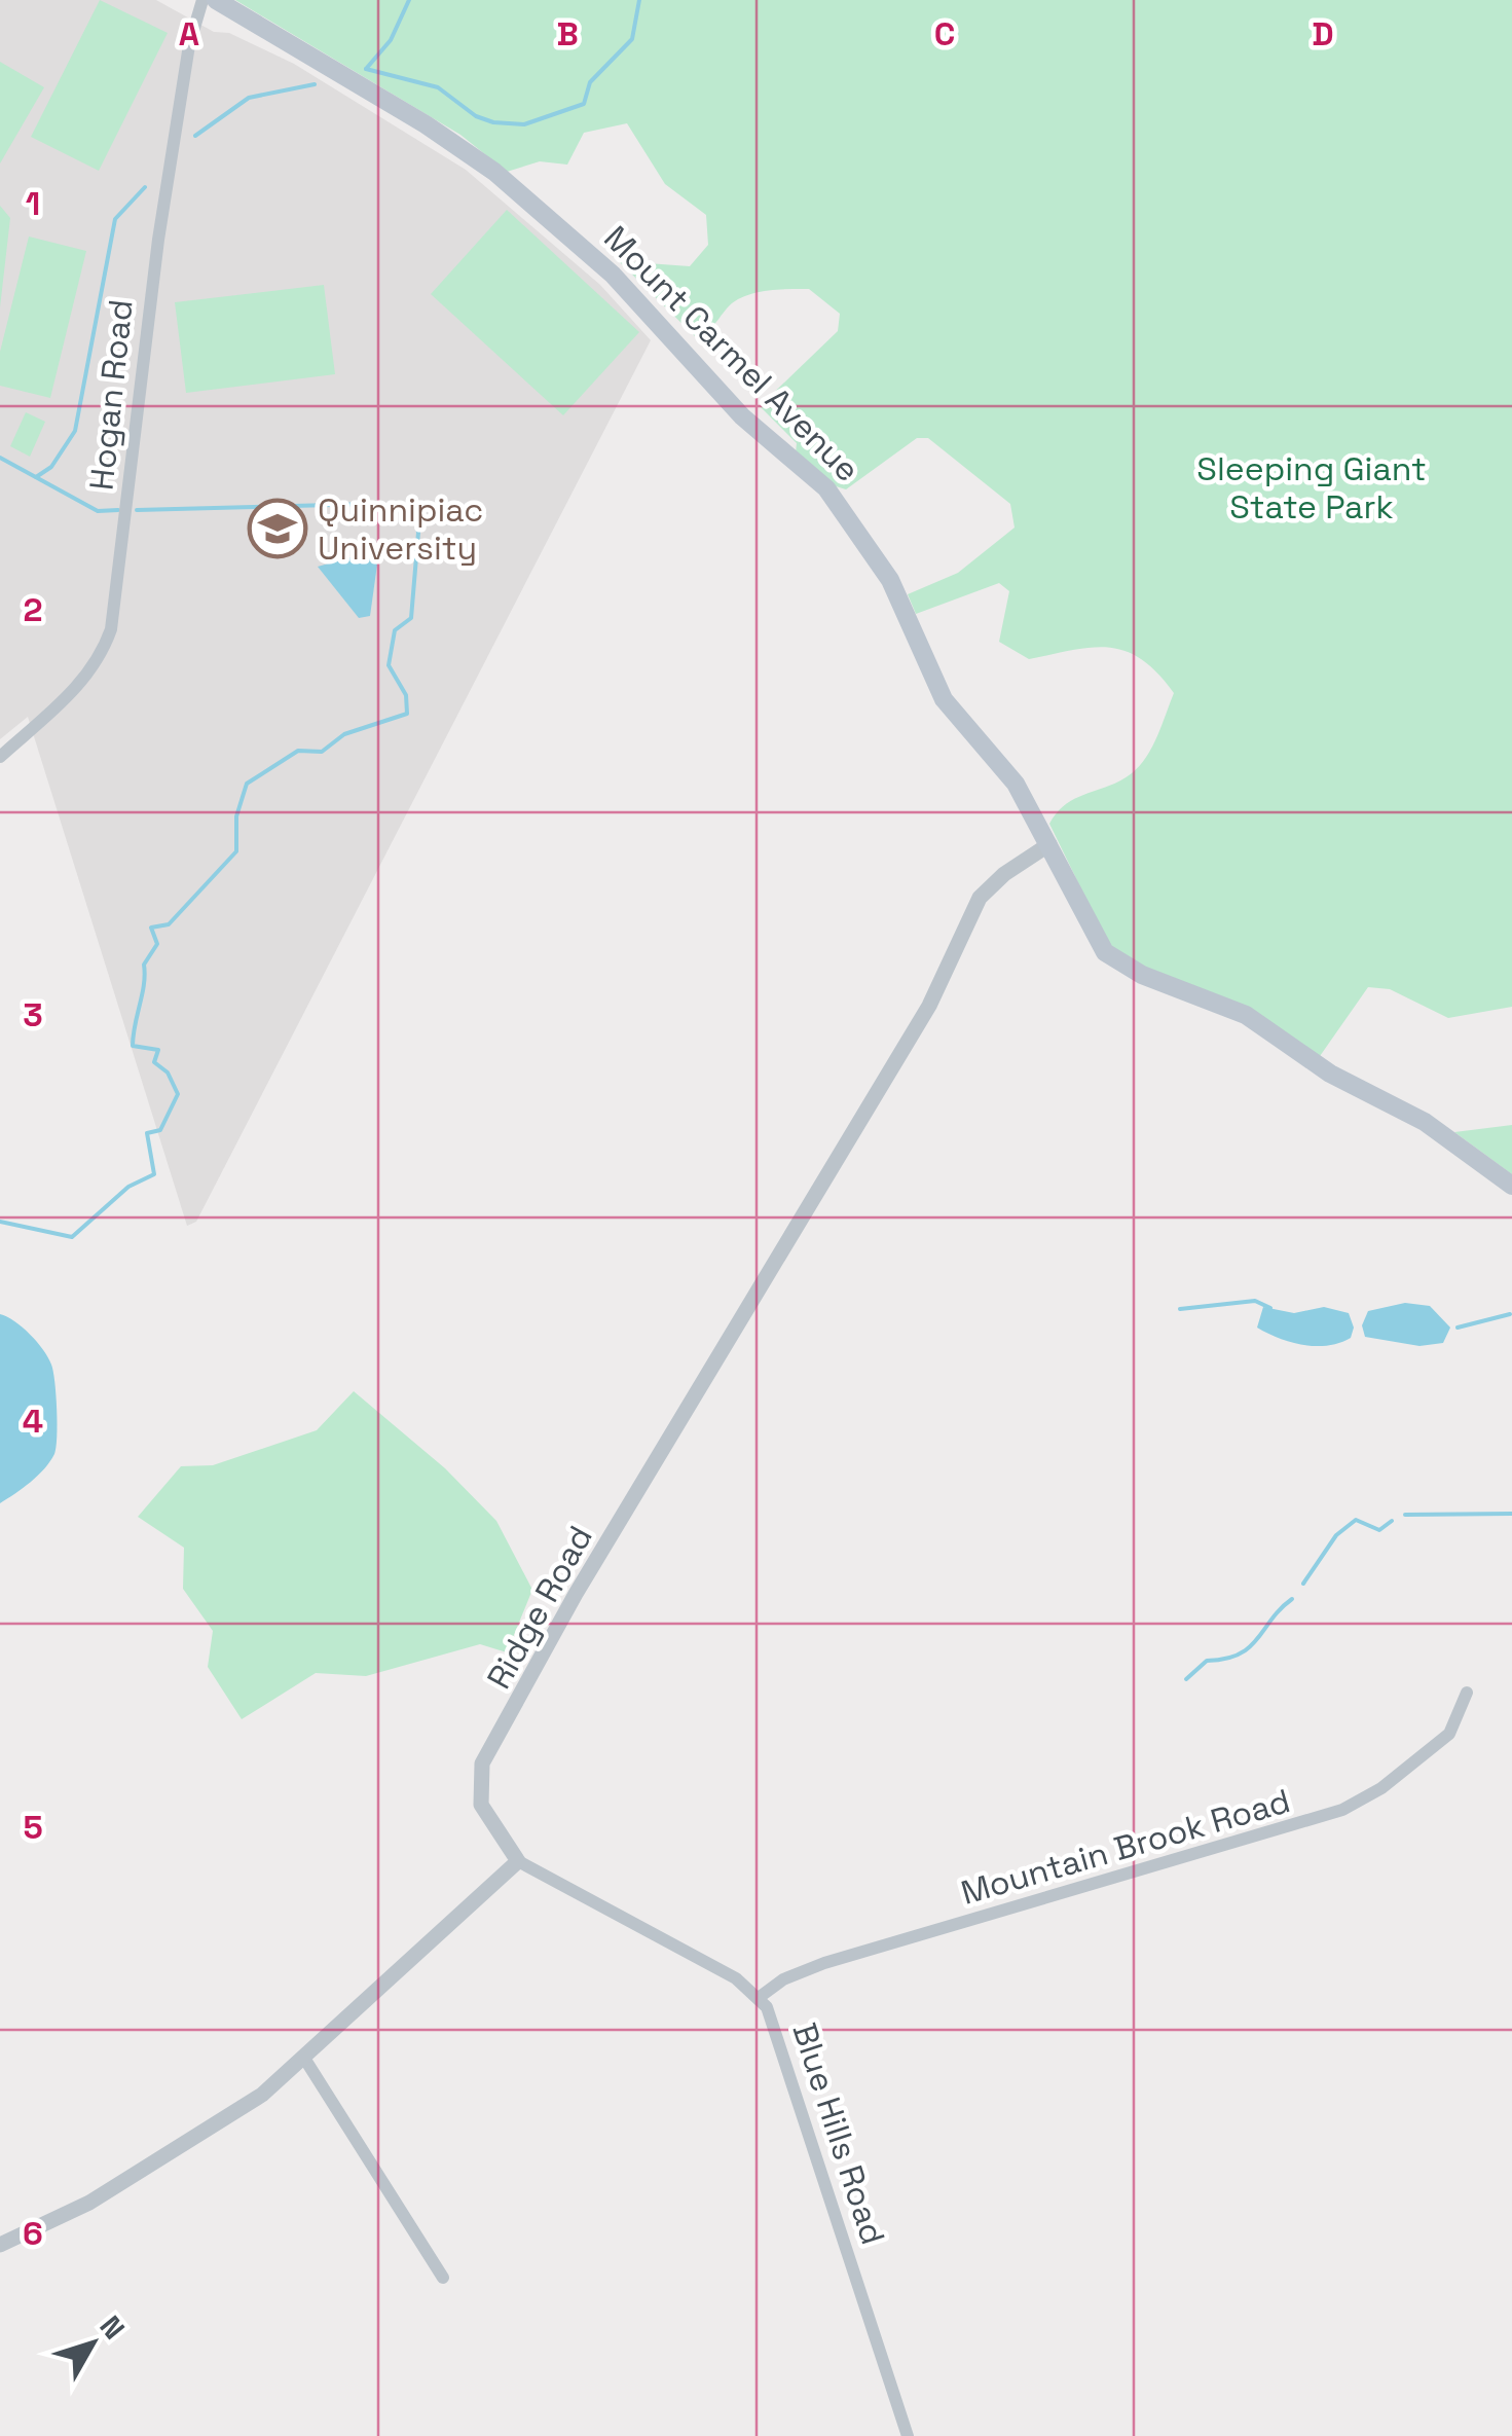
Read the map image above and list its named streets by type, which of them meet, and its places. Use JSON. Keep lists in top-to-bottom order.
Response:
{
  "streets": {
    "main road": ["Mount Carmel Avenue"],
    "street": [
      "Hogan Road",
      "Ridge Road",
      "Mountain Brook Road",
      "Blue Hills Road"
    ]
  },
  "crossings": [
    ["Mount Carmel Avenue", "Ridge Road"],
    ["Ridge Road", "Blue Hills Road"],
    ["Mountain Brook Road", "Blue Hills Road"]
  ],
  "parks": ["Sleeping Giant State Park"],
  "places": {
    "school or university": ["Quinnipiac University"]
  },
  "north": "top right",
  "grid": {
    "columns": [
      "A",
      "B",
      "C",
      "D"
    ],
    "rows": [
      "1",
      "2",
      "3",
      "4",
      "5",
      "6"
    ]
  }
}
